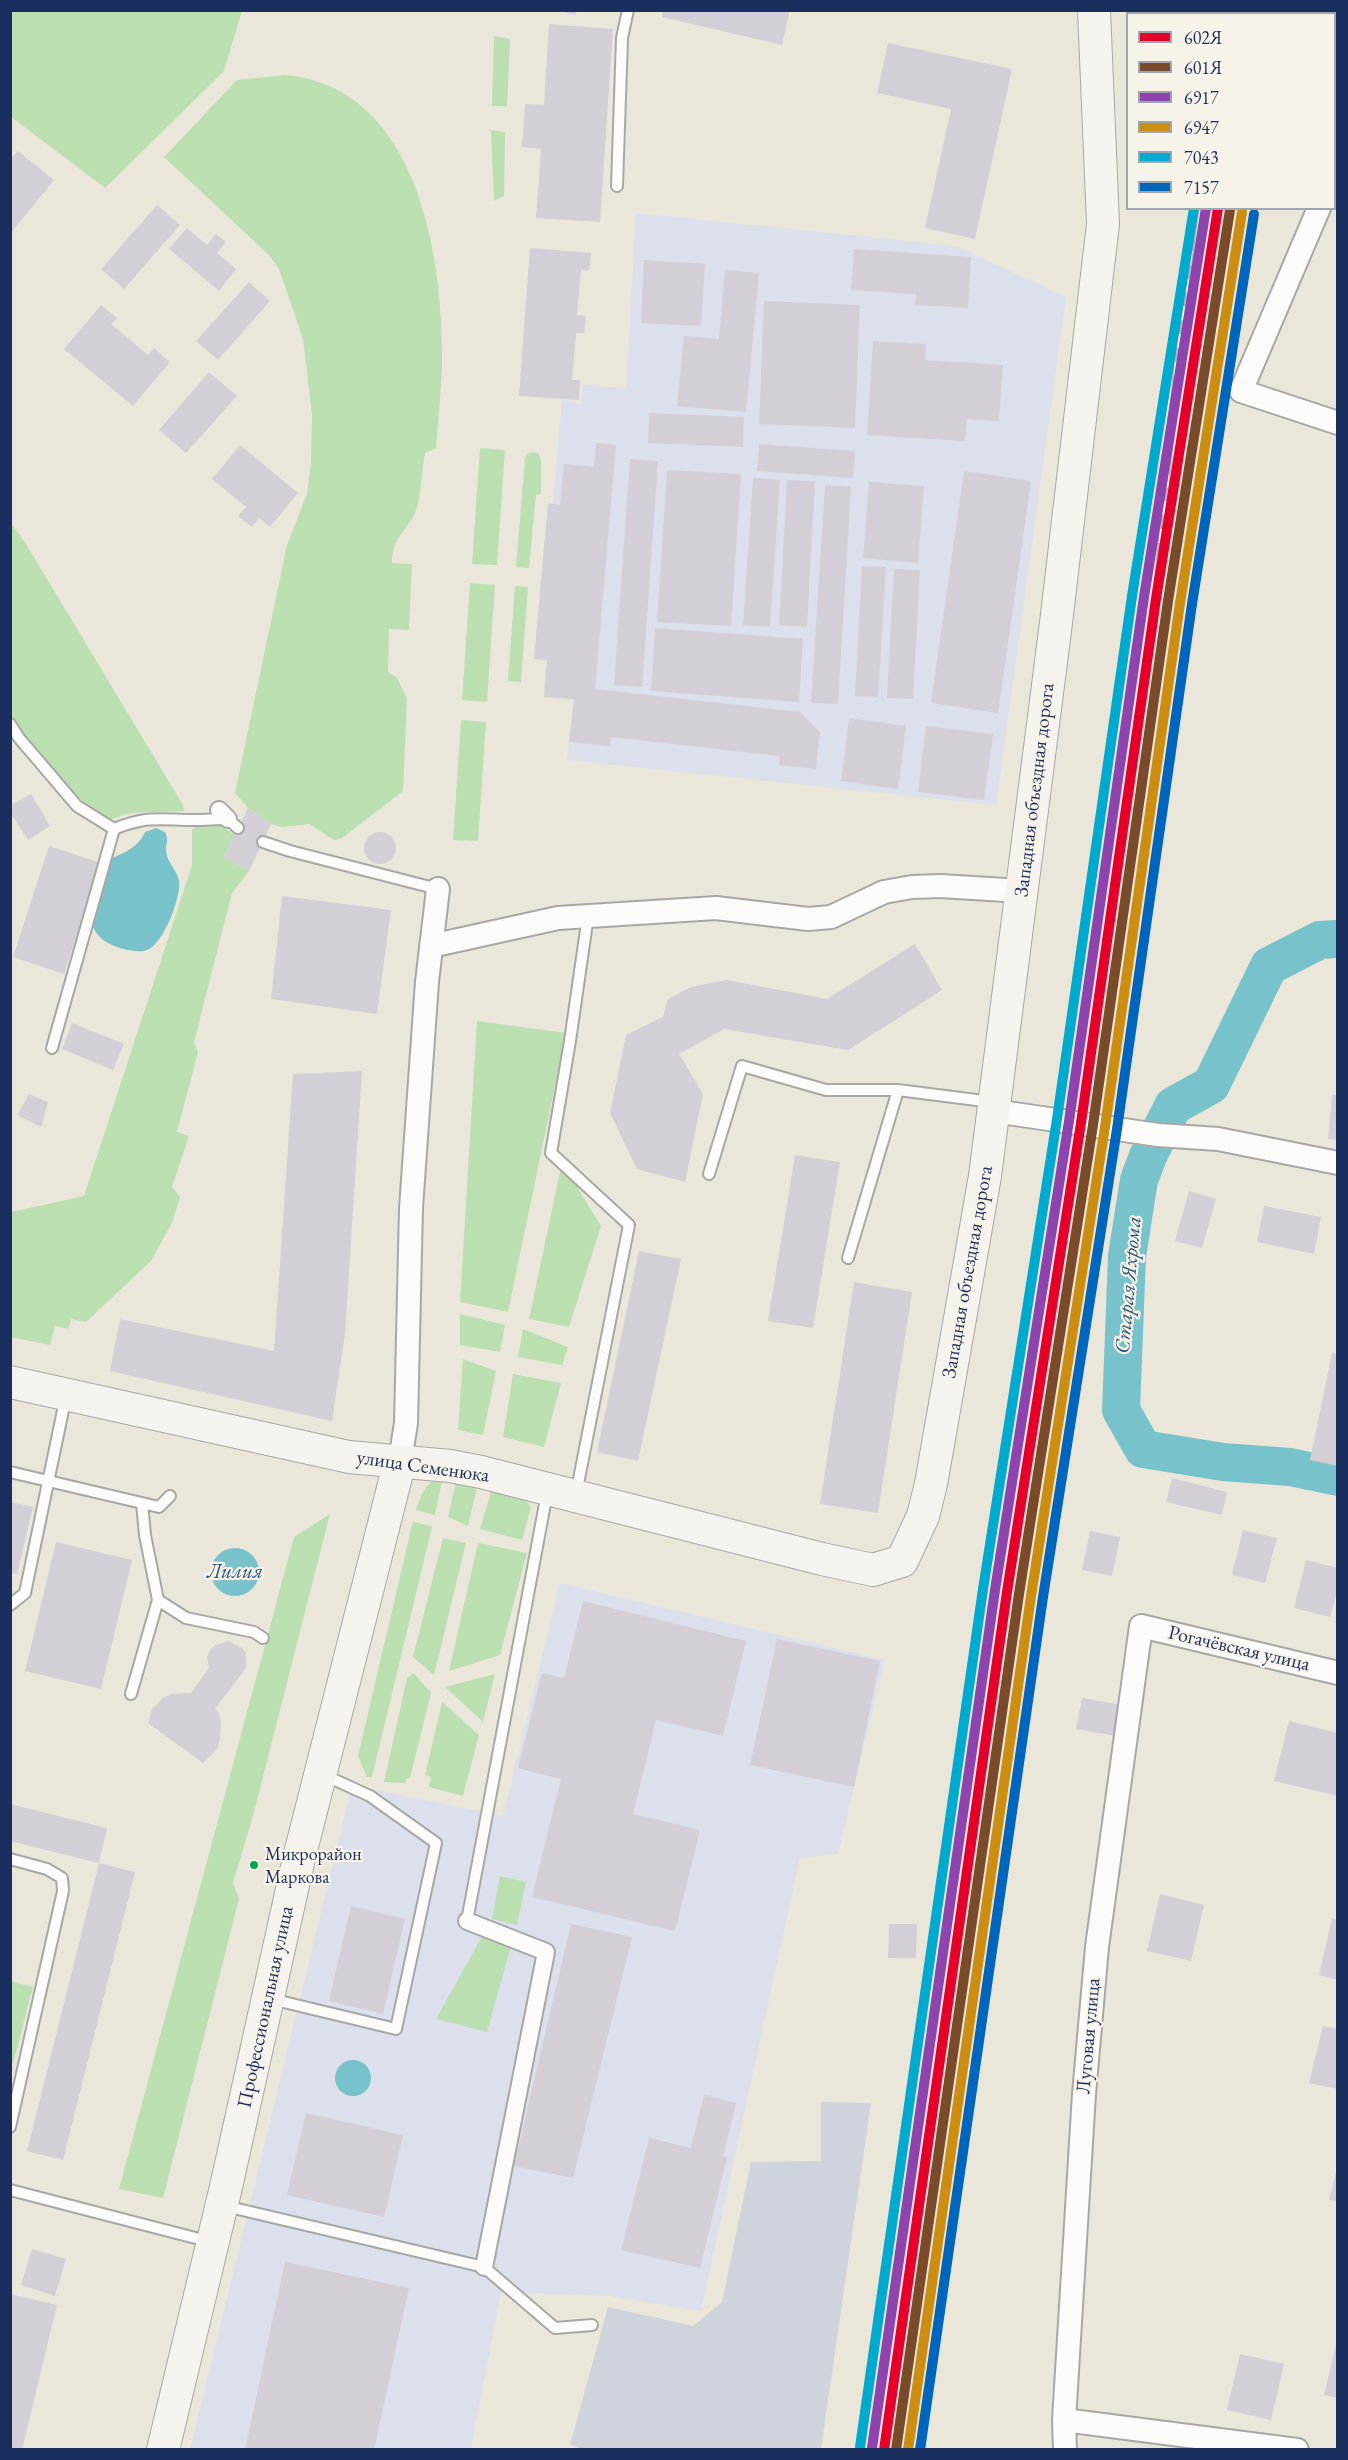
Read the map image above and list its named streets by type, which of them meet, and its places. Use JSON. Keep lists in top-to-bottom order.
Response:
{
  "streets": {
    "main road": ["Западная объездная дорога", "улица Семенюка", "Профессиональная улица"],
    "street": ["Рогачёвская улица", "Луговая улица"]
  },
  "crossings": [
    ["Западная объездная дорога", "улица Семенюка"],
    ["улица Семенюка", "Профессиональная улица"],
    ["Рогачёвская улица", "Луговая улица"]
  ],
  "water": ["Старая Яхрома", "Лилия"],
  "places": ["Микрорайон Маркова"],
  "lines": [
    "transit line 602Я",
    "transit line 601Я",
    "transit line 6917",
    "transit line 7043",
    "transit line 6947",
    "transit line 7157"
  ],
  "legend": [
    "602Я",
    "601Я",
    "6917",
    "6947",
    "7043",
    "7157"
  ]
}
